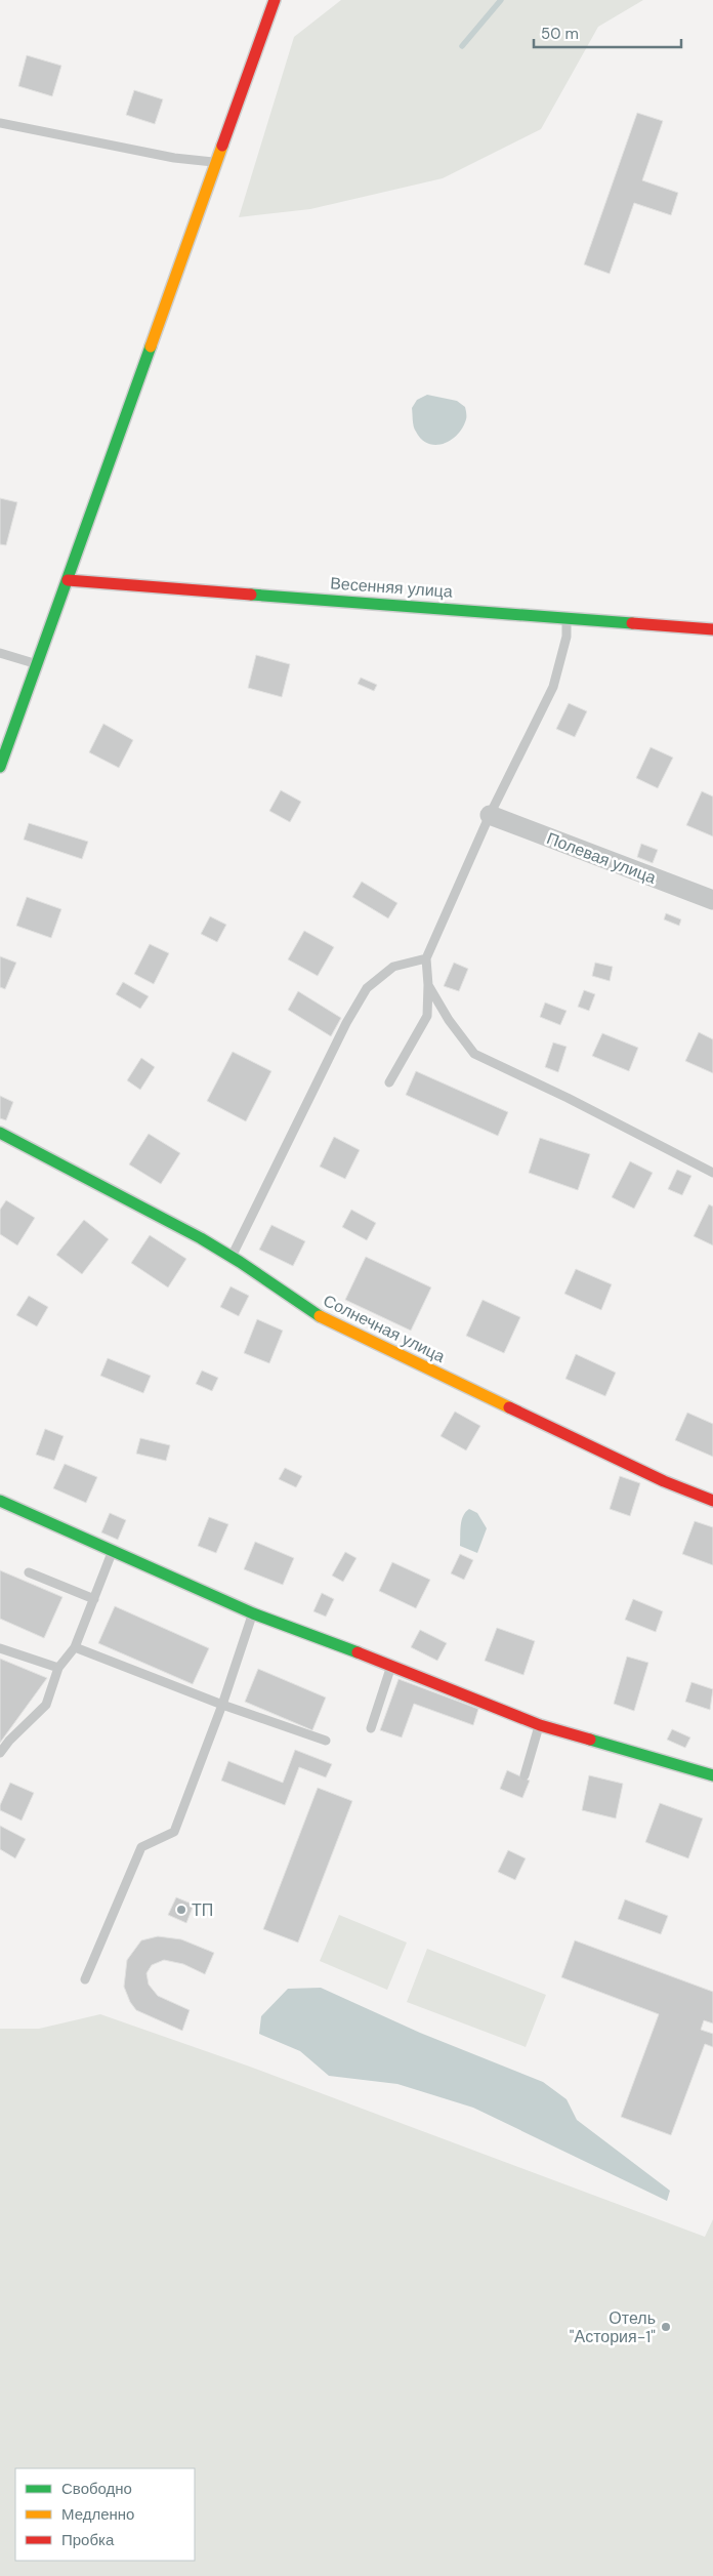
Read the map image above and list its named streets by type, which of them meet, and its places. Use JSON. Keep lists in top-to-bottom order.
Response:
{
  "streets": {
    "street": ["Весенняя улица", "Полевая улица", "Солнечная улица"]
  },
  "places": ["ТП", "Отель \"Астория-1\""],
  "legend": ["Свободно", "Медленно", "Пробка"],
  "scale_bar": "50 m"
}
